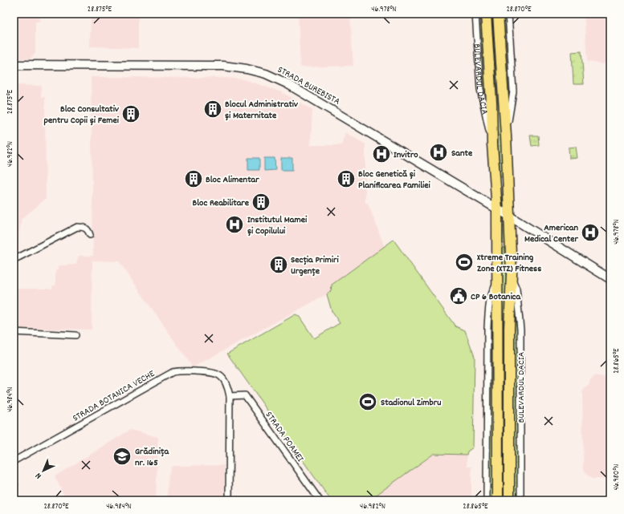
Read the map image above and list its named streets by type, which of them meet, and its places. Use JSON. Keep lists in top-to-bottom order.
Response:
{
  "streets": {
    "main road": ["BULEVARDUL DACIA", "STRADA BUREBISTA"],
    "street": ["STRADA BOTANICA VECHE", "STRADA POAMEI"]
  },
  "crossings": [
    ["BULEVARDUL DACIA", "STRADA BUREBISTA"],
    ["STRADA BOTANICA VECHE", "STRADA POAMEI"]
  ],
  "places": {
    "building": [
      "Blocul Administrativ și Maternitate",
      "Bloc Consultativ pentru Copii și Femei",
      "Bloc Alimentar",
      "Bloc Genetică și Planificarea Familiei",
      "Bloc Reabilitare",
      "Secția Primiri Urgențe"
    ],
    "hospital": [
      "Sante",
      "Invitro",
      "Institutul Mamei și Copilului",
      "American Medical Center"
    ],
    "sports": ["Xtreme Training Zone (XTZ) Fitness", "Stadionul Zimbru"],
    "public building": ["CP 6 Botanica"],
    "school or university": ["Grădinița nr. 165"]
  },
  "north": "bottom left",
  "coordinates": [
    "28.875°E",
    "46.978°N",
    "28.870°E",
    "46.982°N",
    "28.865°E",
    "46.984°N",
    "46.980°N"
  ]
}
